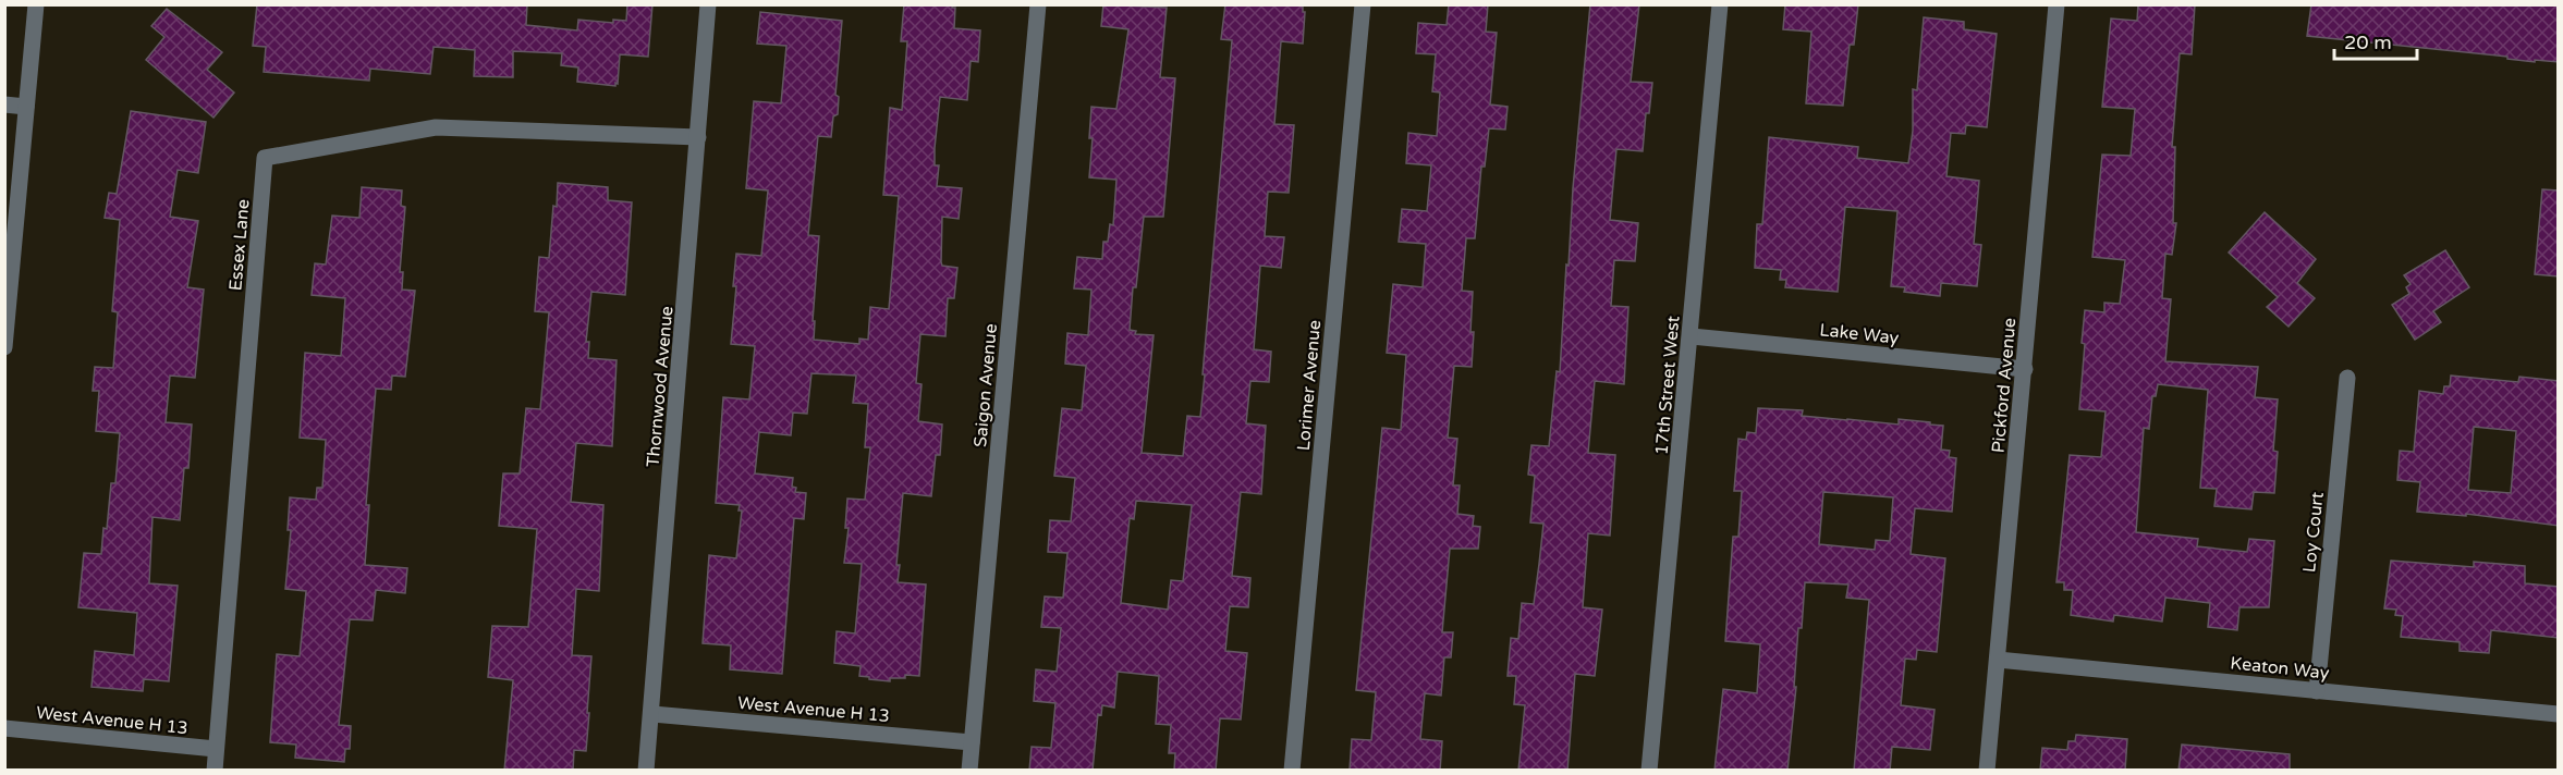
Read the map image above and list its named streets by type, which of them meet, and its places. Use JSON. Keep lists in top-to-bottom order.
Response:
{
  "streets": {
    "street": [
      "Essex Lane",
      "Lake Way",
      "Saigon Avenue",
      "Lorimer Avenue",
      "17th Street West",
      "Pickford Avenue",
      "Thornwood Avenue",
      "Loy Court",
      "Keaton Way",
      "West Avenue H 13"
    ]
  },
  "crossings": [
    ["Essex Lane", "Thornwood Avenue"],
    ["Essex Lane", "West Avenue H 13"],
    ["Lake Way", "17th Street West"],
    ["Lake Way", "Pickford Avenue"],
    ["Saigon Avenue", "West Avenue H 13"],
    ["Pickford Avenue", "Keaton Way"],
    ["Thornwood Avenue", "West Avenue H 13"],
    ["Loy Court", "Keaton Way"]
  ],
  "scale_bar": "20 m"
}
